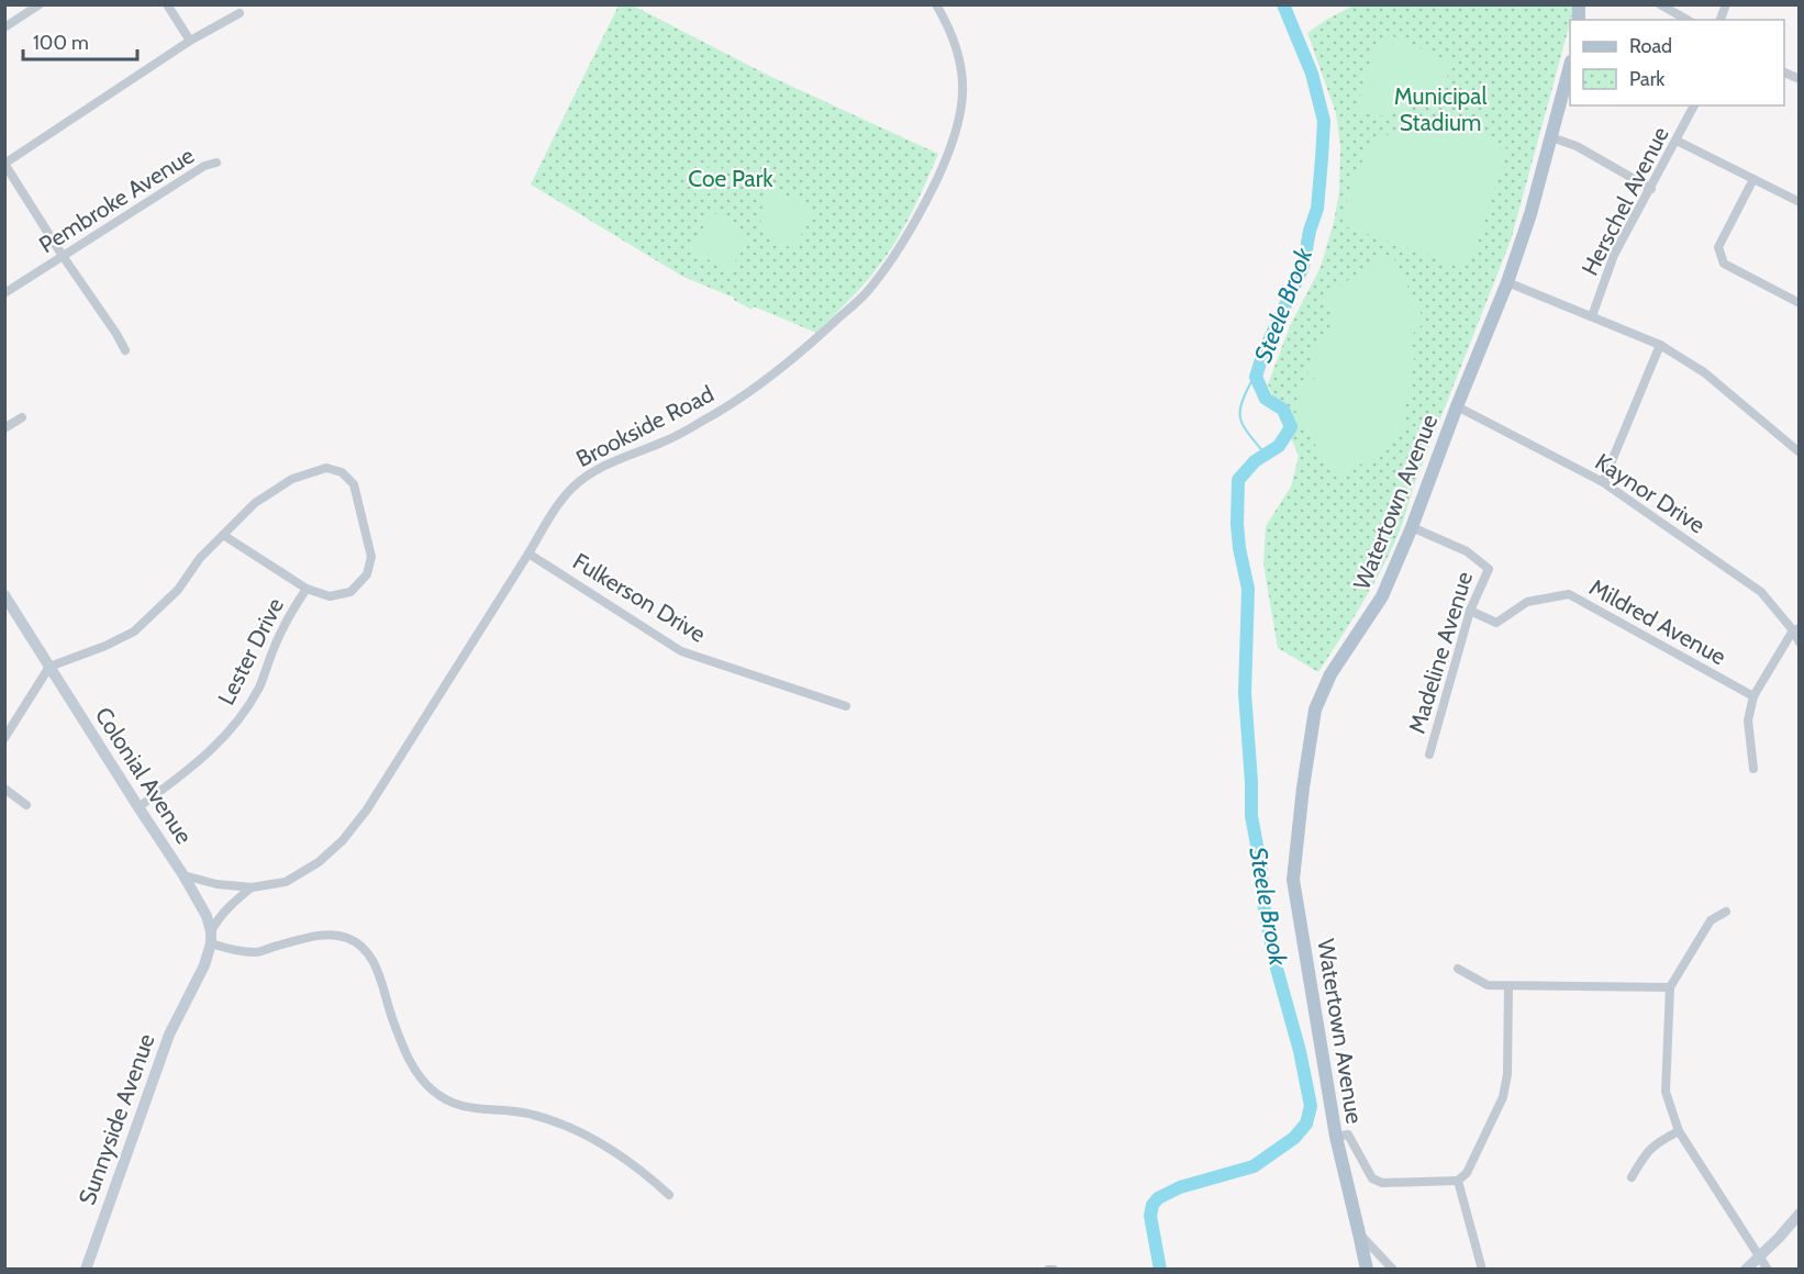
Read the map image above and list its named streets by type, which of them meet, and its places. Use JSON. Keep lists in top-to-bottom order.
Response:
{
  "streets": {
    "main road": ["Watertown Avenue"],
    "street": [
      "Pembroke Avenue",
      "Herschel Avenue",
      "Brookside Road",
      "Kaynor Drive",
      "Fulkerson Drive",
      "Mildred Avenue",
      "Lester Drive",
      "Madeline Avenue",
      "Colonial Avenue",
      "Sunnyside Avenue"
    ]
  },
  "crossings": [
    ["Brookside Road", "Fulkerson Drive"],
    ["Brookside Road", "Colonial Avenue"],
    ["Kaynor Drive", "Watertown Avenue"],
    ["Watertown Avenue", "Madeline Avenue"],
    ["Mildred Avenue", "Madeline Avenue"],
    ["Lester Drive", "Colonial Avenue"],
    ["Colonial Avenue", "Sunnyside Avenue"]
  ],
  "water": ["Steele Brook"],
  "parks": ["Municipal Stadium", "Coe Park"],
  "legend": ["Road", "Park"],
  "scale_bar": "100 m"
}
